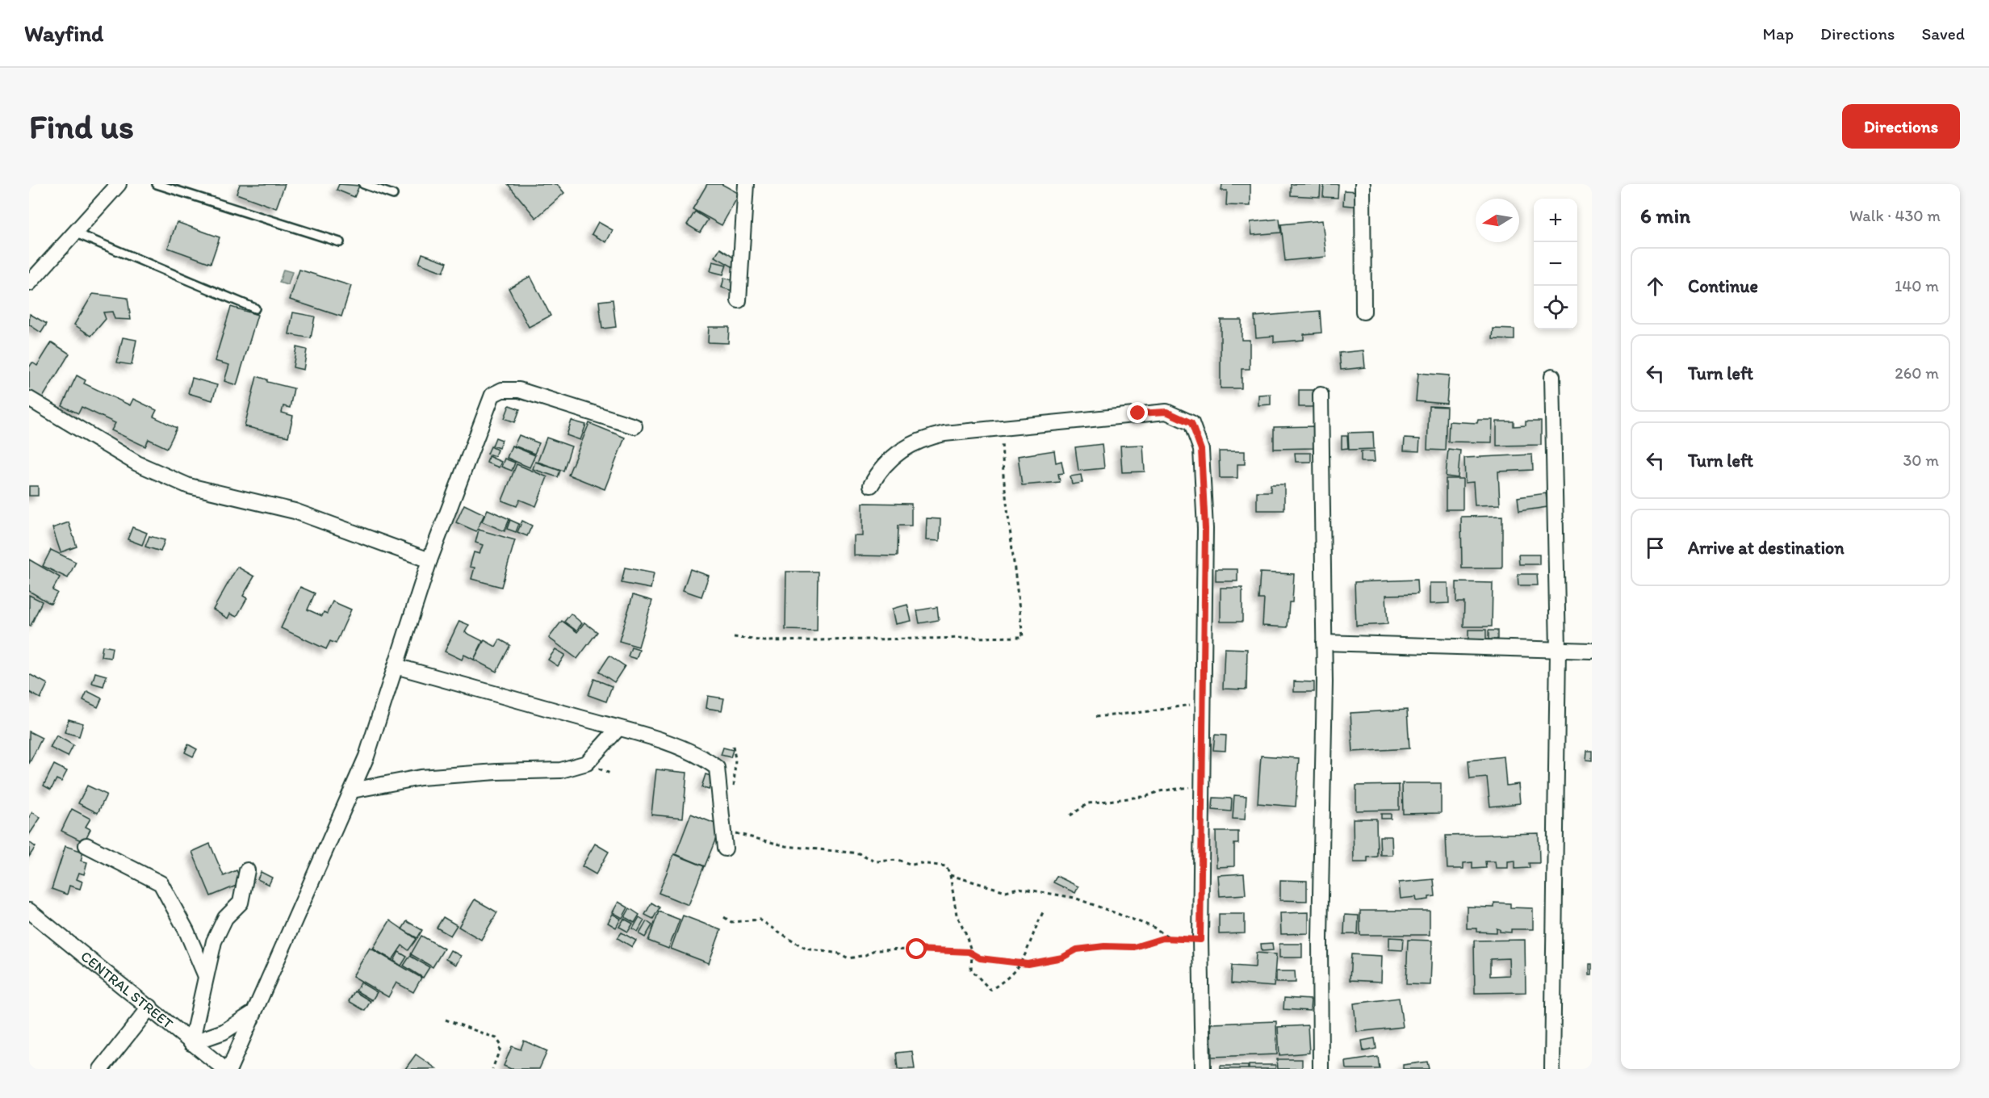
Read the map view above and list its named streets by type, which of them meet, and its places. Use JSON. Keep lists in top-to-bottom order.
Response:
{
  "streets": {
    "street": ["CENTRAL STREET"]
  },
  "north": "left",
  "page": {
    "header": "Wayfind",
    "nav": ["Map", "Directions", "Saved"],
    "buttons": "Directions",
    "title": "Find us",
    "heading": ["6 min", "Walk · 430 m"],
    "map_buttons": ["+", "−"],
    "list": [
      ["Continue", "140 m"],
      ["Turn left", "260 m"],
      ["Turn left", "30 m"],
      "Arrive at destination"
    ]
  }
}
